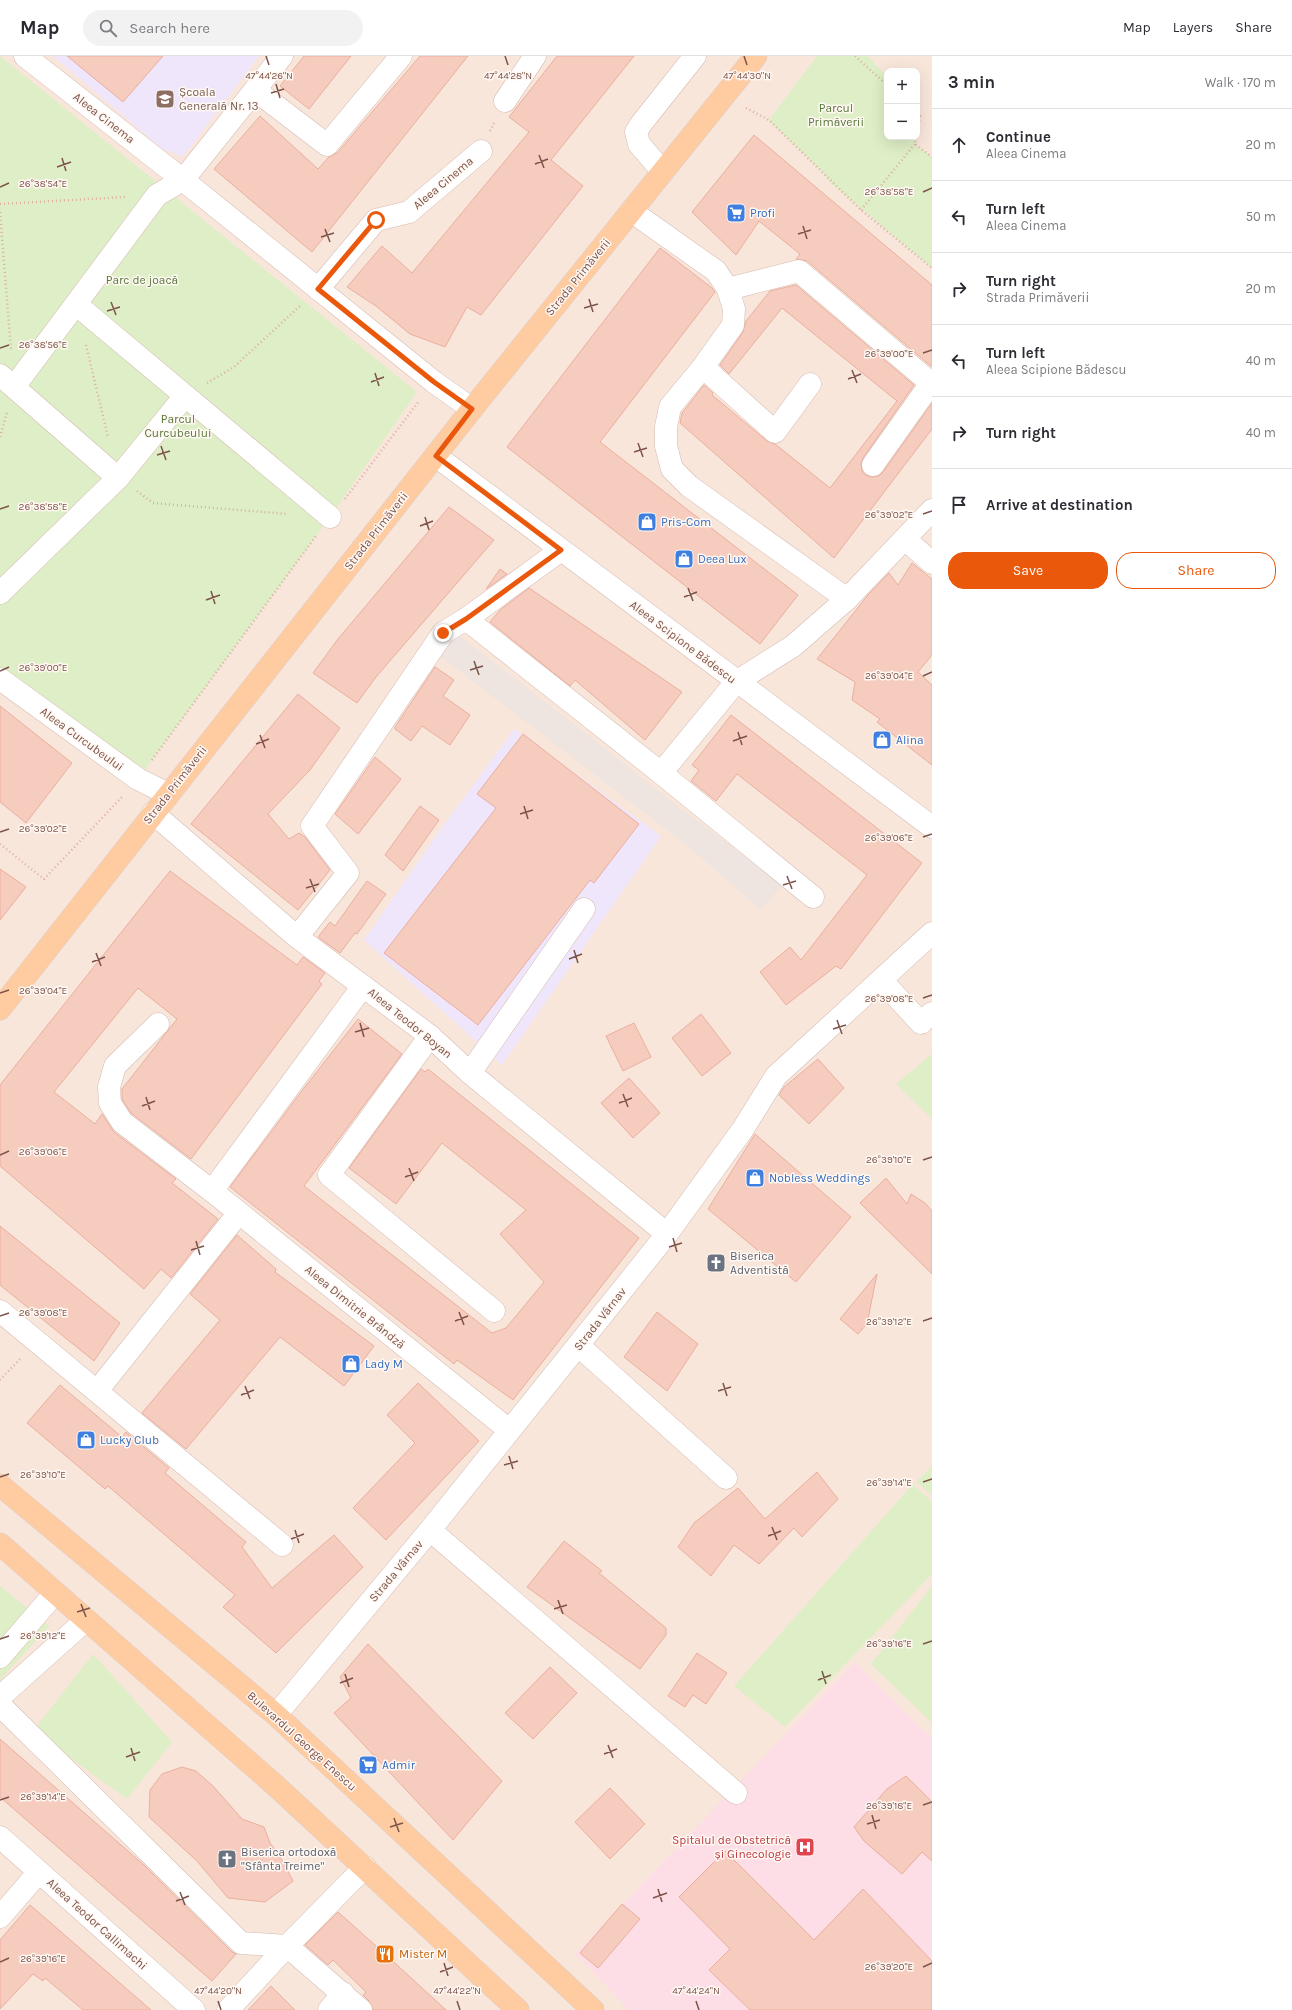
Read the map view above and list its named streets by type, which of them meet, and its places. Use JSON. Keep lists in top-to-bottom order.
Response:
{
  "streets": {
    "main road": ["Strada Primăverii", "Bulevardul George Enescu"],
    "street": [
      "Aleea Cinema",
      "Aleea Scipione Bădescu",
      "Aleea Curcubeului",
      "Aleea Teodor Boyan",
      "Aleea Dimitrie Brândză",
      "Strada Vârnav",
      "Aleea Teodor Callimachi"
    ]
  },
  "crossings": [
    ["Aleea Cinema", "Strada Primăverii"],
    ["Strada Primăverii", "Aleea Scipione Bădescu"],
    ["Strada Primăverii", "Aleea Curcubeului"],
    ["Strada Primăverii", "Aleea Teodor Boyan"],
    ["Aleea Teodor Boyan", "Strada Vârnav"],
    ["Aleea Dimitrie Brândză", "Strada Vârnav"],
    ["Strada Vârnav", "Bulevardul George Enescu"]
  ],
  "parks": ["Parcul Primăverii", "Parc de joacă", "Parcul Curcubeului"],
  "places": {
    "school or university": ["Școala Generală Nr. 13"],
    "supermarket": ["Profi", "Admir"],
    "shop": [
      "Pris-Com",
      "Deea Lux",
      "Alina",
      "Nobless Weddings",
      "Lady M",
      "Lucky Club"
    ],
    "church": ["Biserica Adventistă", "Biserica ortodoxă \"Sfânta Treime\""],
    "hospital": ["Spitalul de Obstetrică și Ginecologie"],
    "restaurant": ["Mister M"]
  },
  "page": {
    "header": "Map",
    "search": "Search here",
    "nav": ["Map", "Layers", "Share"],
    "heading": ["3 min", "Walk · 170 m"],
    "map_buttons": ["+", "−"],
    "list": [
      ["Continue", "Aleea Cinema", "20 m"],
      ["Turn left", "Aleea Cinema", "50 m"],
      ["Turn right", "Strada Primăverii", "20 m"],
      ["Turn left", "Aleea Scipione Bădescu", "40 m"],
      ["Turn right", "40 m"],
      "Arrive at destination"
    ],
    "buttons": ["Save", "Share"]
  },
  "coordinates": [
    "47°44'26\"N",
    "47°44'28\"N",
    "47°44'30\"N",
    "26°38'54\"E",
    "26°38'58\"E",
    "26°38'56\"E",
    "26°39'00\"E",
    "26°39'02\"E",
    "26°39'04\"E",
    "26°39'06\"E",
    "26°39'08\"E",
    "26°39'10\"E",
    "26°39'12\"E",
    "26°39'14\"E",
    "26°39'16\"E",
    "26°39'18\"E",
    "26°39'20\"E",
    "47°44'20\"N",
    "47°44'22\"N",
    "47°44'24\"N"
  ]
}
